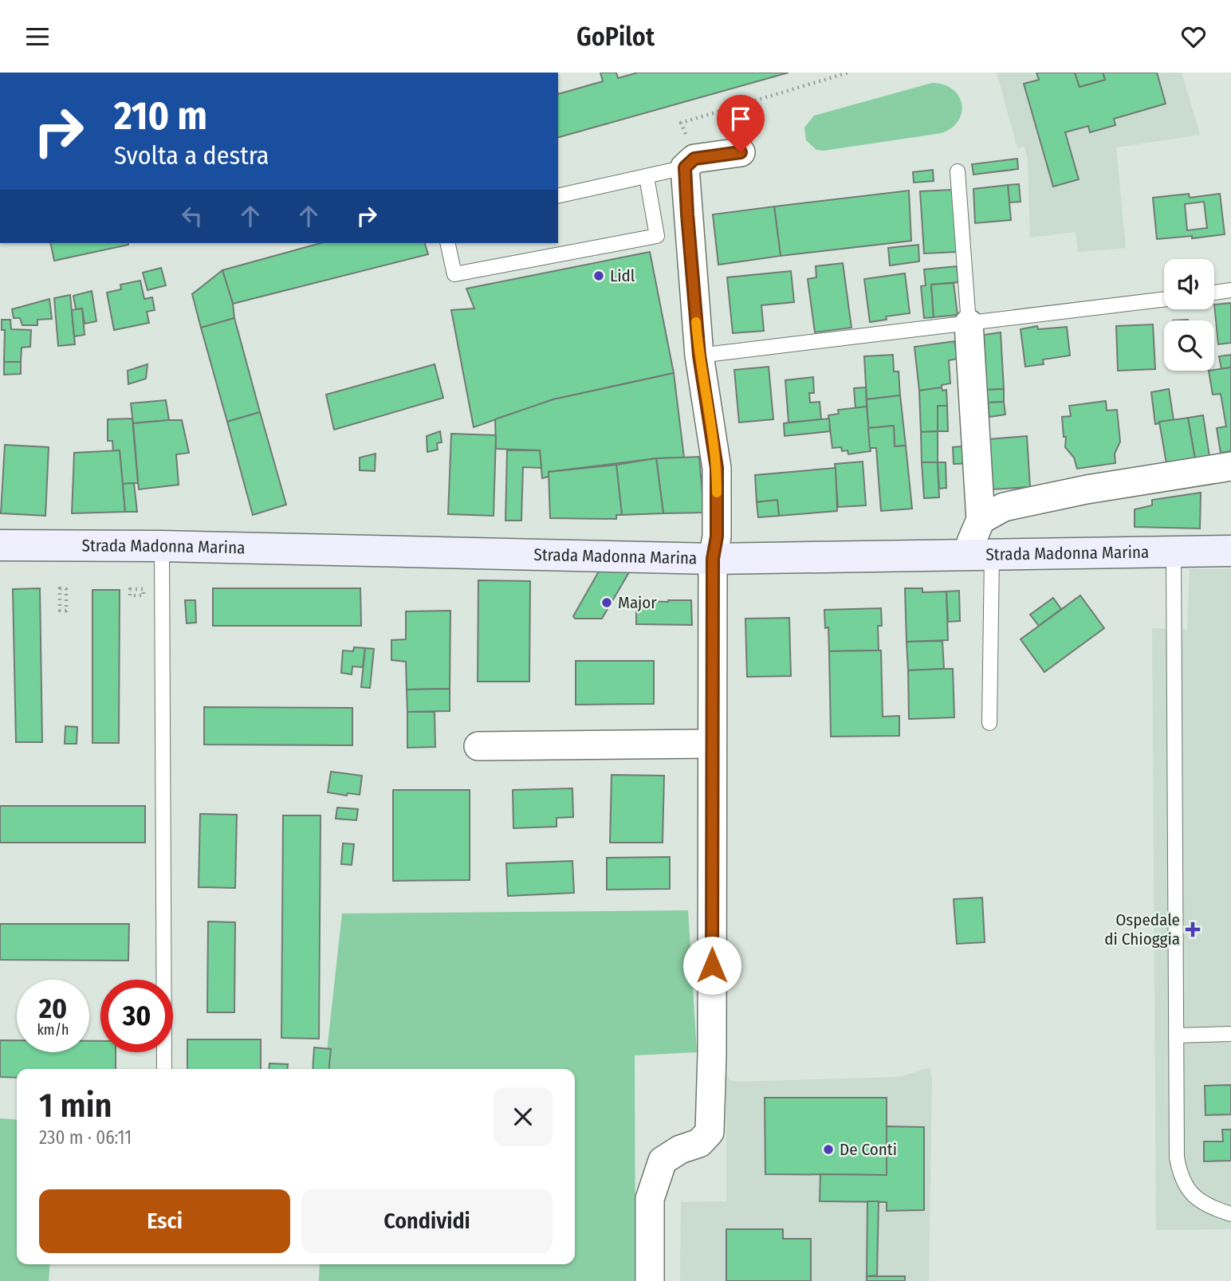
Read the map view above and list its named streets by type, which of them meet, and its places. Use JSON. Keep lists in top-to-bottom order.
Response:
{
  "streets": {
    "street": ["Strada Madonna Marina"]
  },
  "places": {
    "other": ["Lidl", "Major", "De Conti"],
    "health": ["Ospedale di Chioggia"]
  },
  "page": {
    "header": "GoPilot",
    "turn": ["210 m", "Svolta a destra"],
    "speed": "20 km/h",
    "limit": "30",
    "heading": ["1 min", "230 m · 06:11"],
    "buttons": ["Esci", "Condividi"]
  }
}
